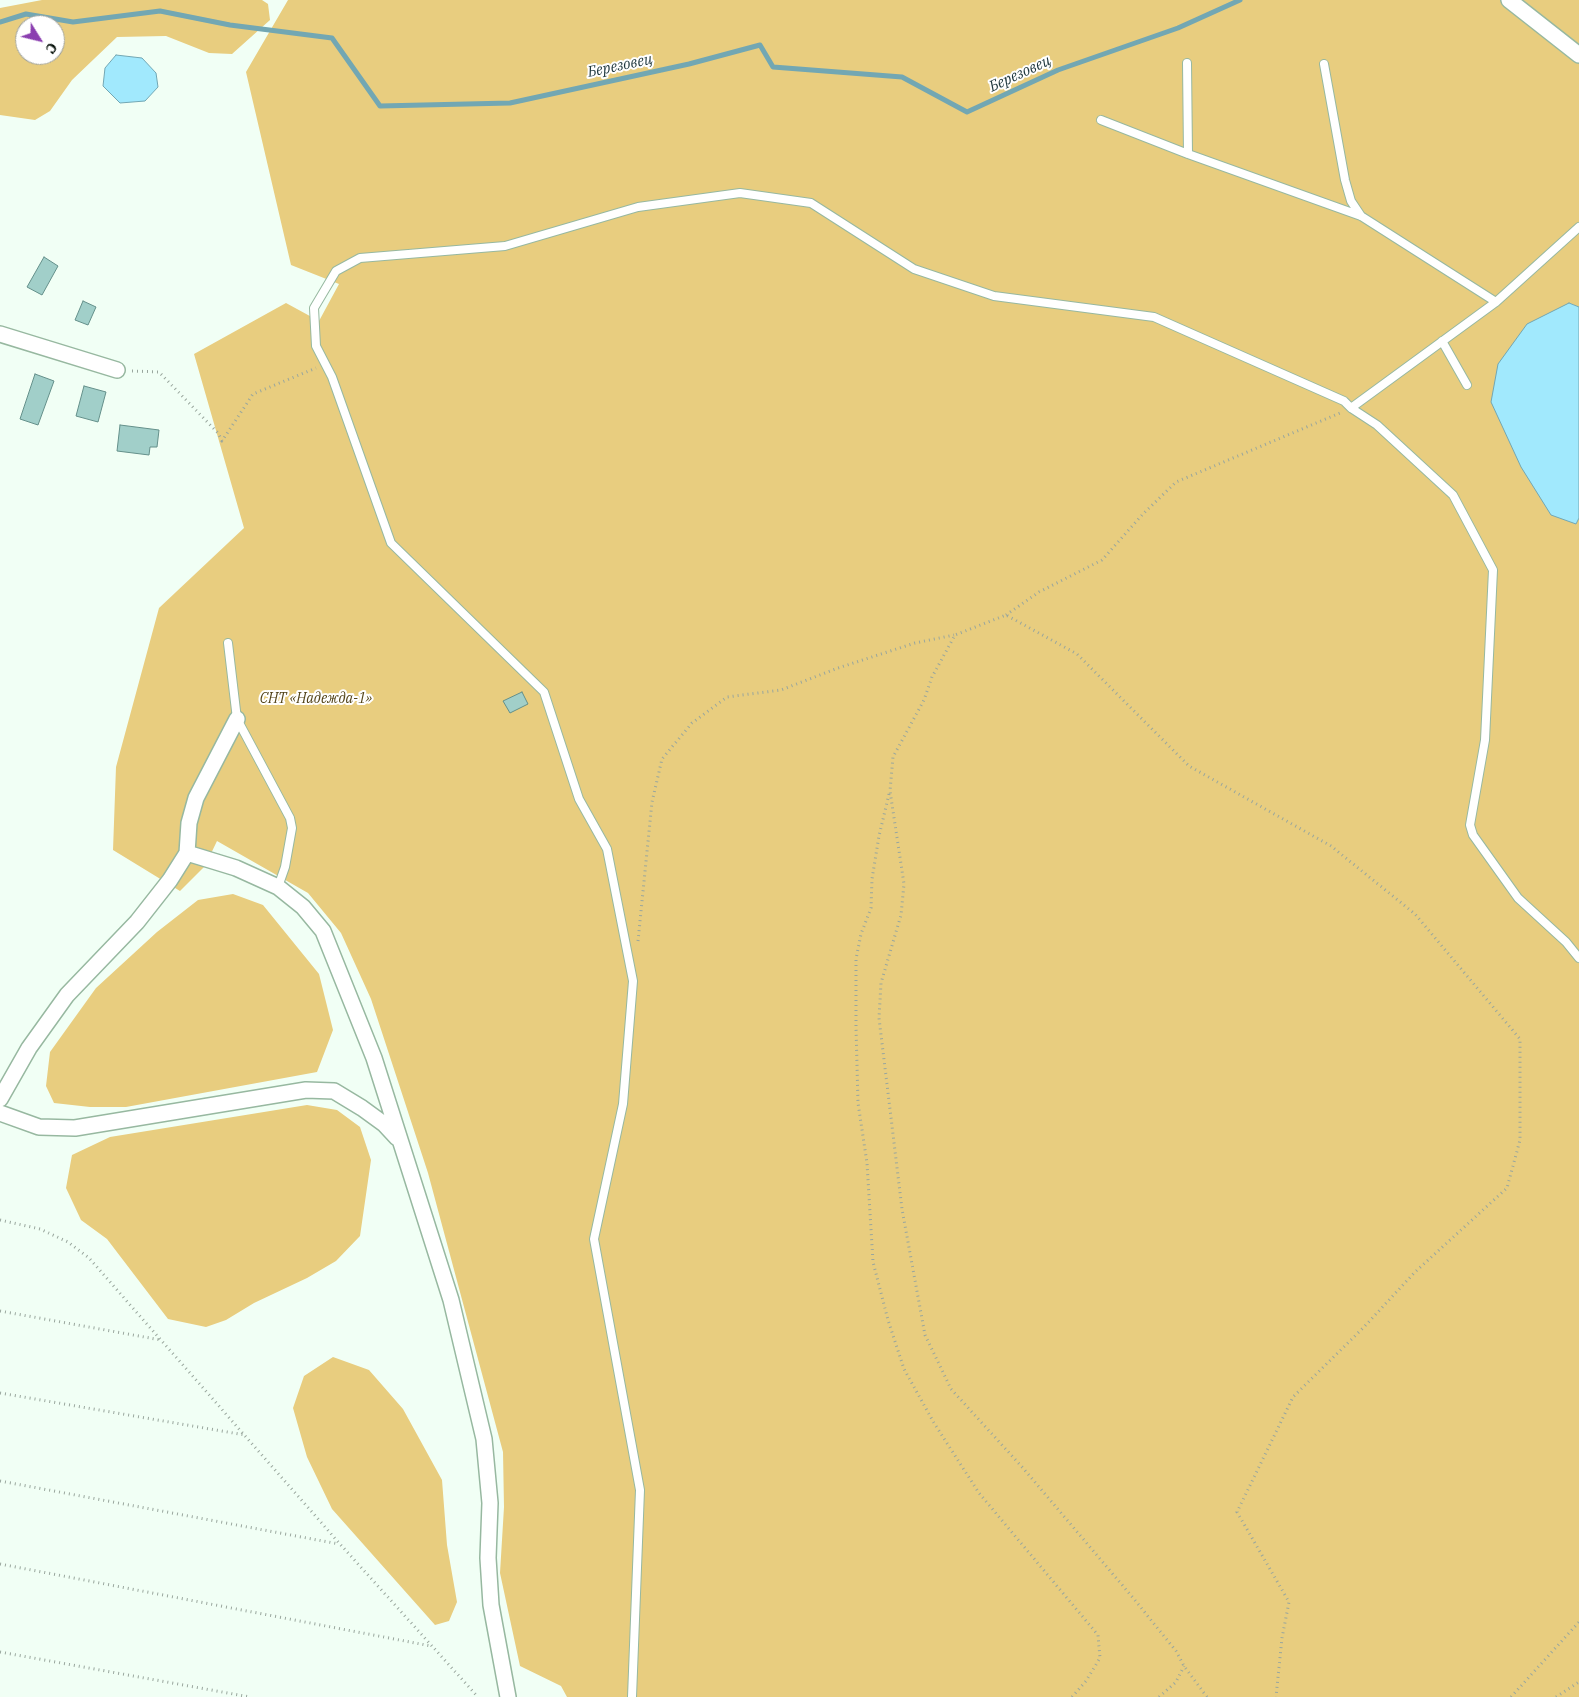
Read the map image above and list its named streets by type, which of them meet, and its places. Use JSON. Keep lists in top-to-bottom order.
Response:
{
  "water": ["Березовец"],
  "parks": ["СНТ «Надежда-1»"],
  "north": "bottom right"
}
